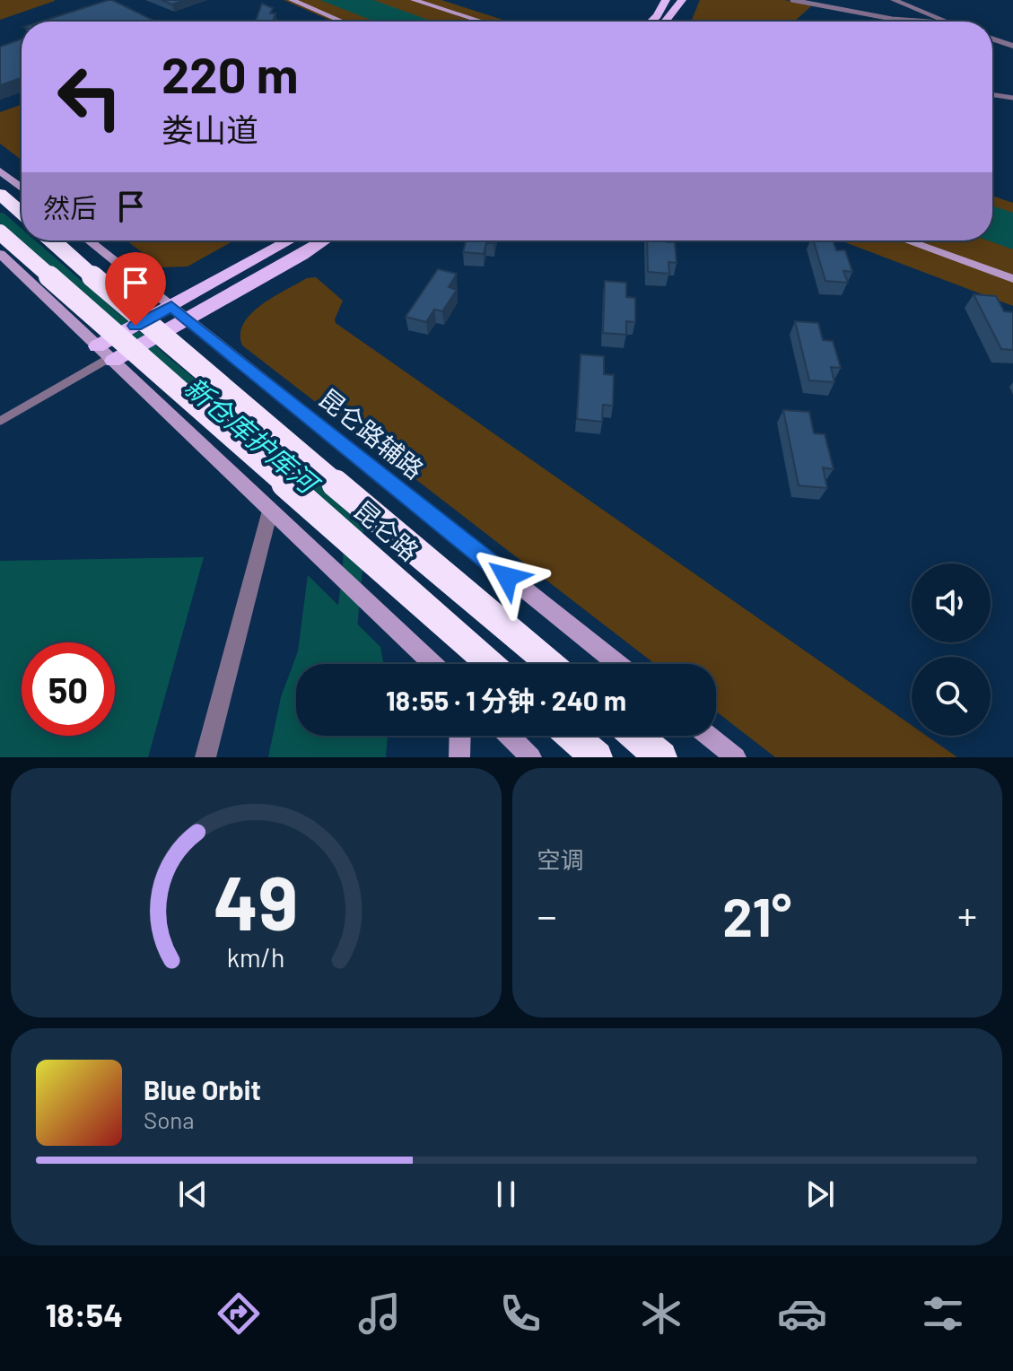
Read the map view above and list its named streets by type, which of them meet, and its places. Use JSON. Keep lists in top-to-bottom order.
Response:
{
  "streets": {
    "highway": ["昆仑路"],
    "main road": ["昆仑路辅路"]
  },
  "water": ["新仓库护库河"],
  "page": {
    "turn": ["220 m", "娄山道"],
    "then": "然后",
    "limit": "50",
    "trip": "18:55 · 1 分钟 · 240 m",
    "tile": "空调",
    "heat": ["−", "21°", "+"],
    "song": ["Blue Orbit", "Sona"],
    "tabs": "18:54",
    "gauge": ["49", "km/h"]
  }
}
